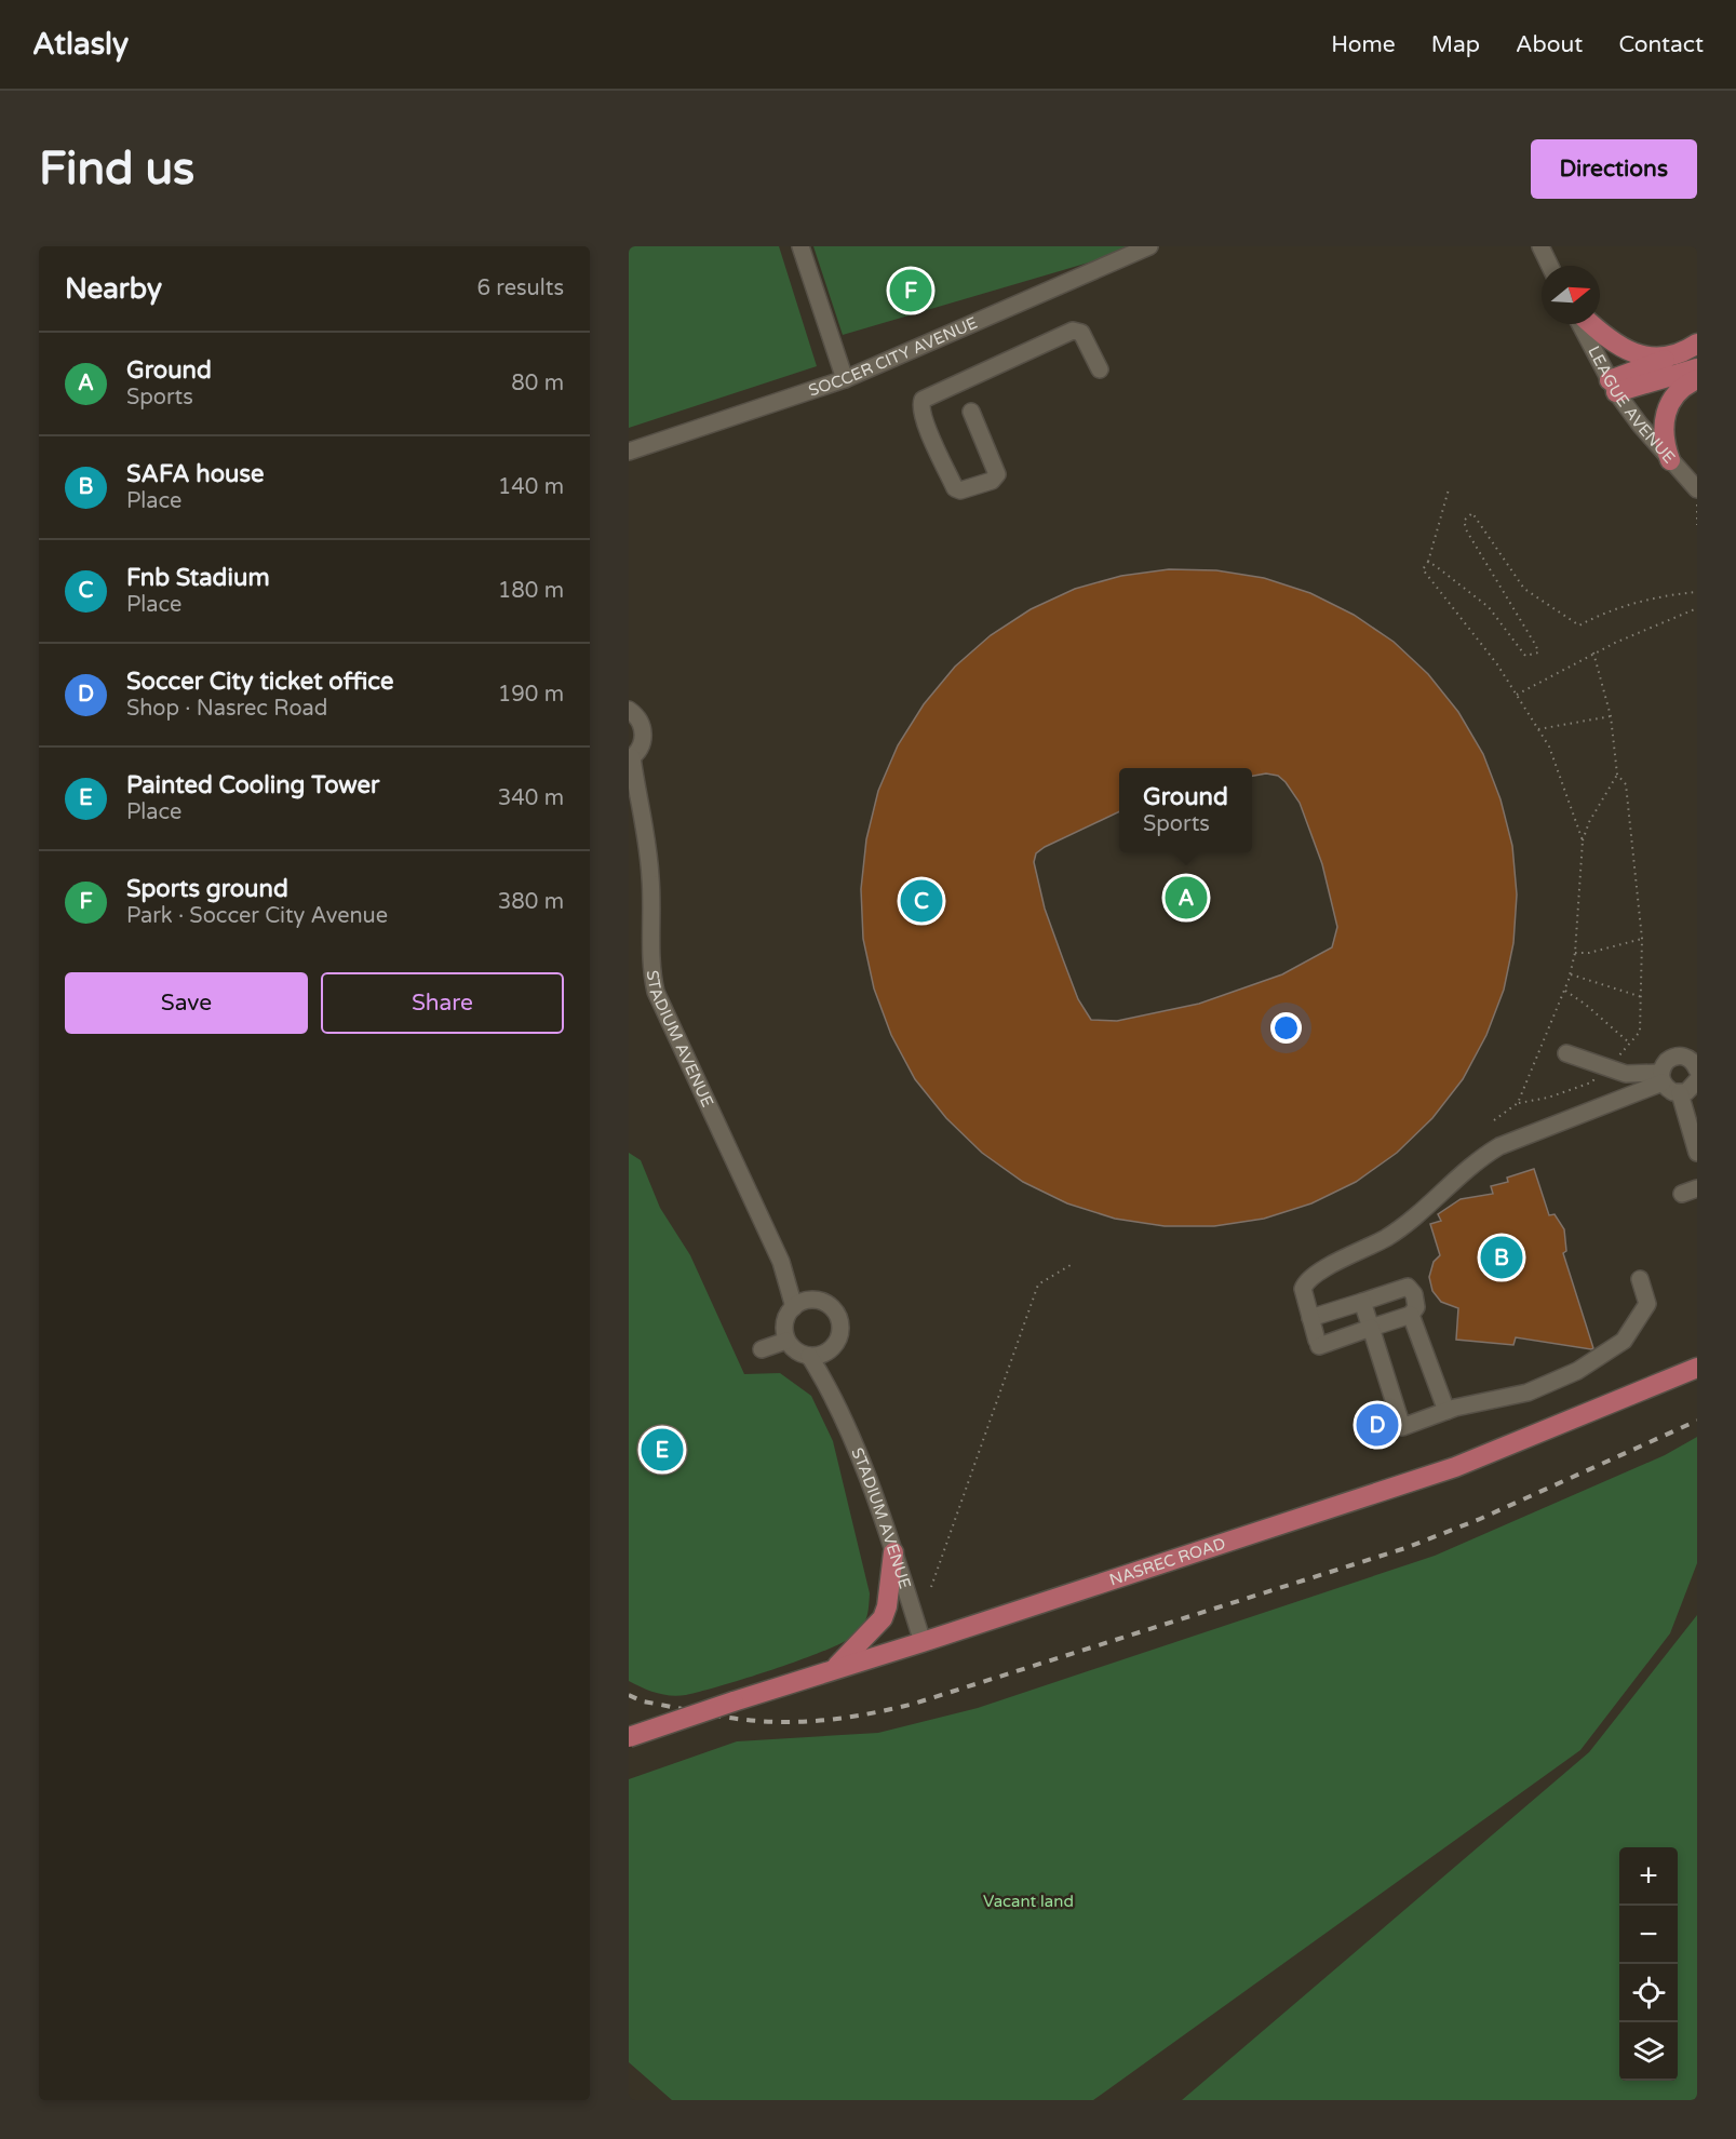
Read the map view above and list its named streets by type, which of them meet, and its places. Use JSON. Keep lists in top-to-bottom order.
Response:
{
  "streets": {
    "main road": ["NASREC ROAD"],
    "street": ["SOCCER CITY AVENUE", "LEAGUE AVENUE", "STADIUM AVENUE"]
  },
  "crossings": [
    ["STADIUM AVENUE", "NASREC ROAD"]
  ],
  "parks": ["Vacant land"],
  "north": "right",
  "page": {
    "header": "Atlasly",
    "nav": [
      "Home",
      "Map",
      "About",
      "Contact"
    ],
    "buttons": [
      "Directions",
      ["Save", "Share"]
    ],
    "title": "Find us",
    "heading": ["Nearby", "6 results"],
    "pins": [
      "F",
      "A",
      "C",
      "B",
      "D",
      "E"
    ],
    "list": [
      {
        "mark": "A",
        "name": "Ground",
        "note": "Sports",
        "value": "80 m"
      },
      {
        "mark": "B",
        "name": "SAFA house",
        "note": "Place",
        "value": "140 m"
      },
      {
        "mark": "C",
        "name": "Fnb Stadium",
        "note": "Place",
        "value": "180 m"
      },
      {
        "mark": "D",
        "name": "Soccer City ticket office",
        "note": "Shop · Nasrec Road",
        "value": "190 m"
      },
      {
        "mark": "E",
        "name": "Painted Cooling Tower",
        "note": "Place",
        "value": "340 m"
      },
      {
        "mark": "F",
        "name": "Sports ground",
        "note": "Park · Soccer City Avenue",
        "value": "380 m"
      }
    ],
    "popup": ["Ground", "Sports"],
    "map_buttons": ["+", "−"]
  }
}
